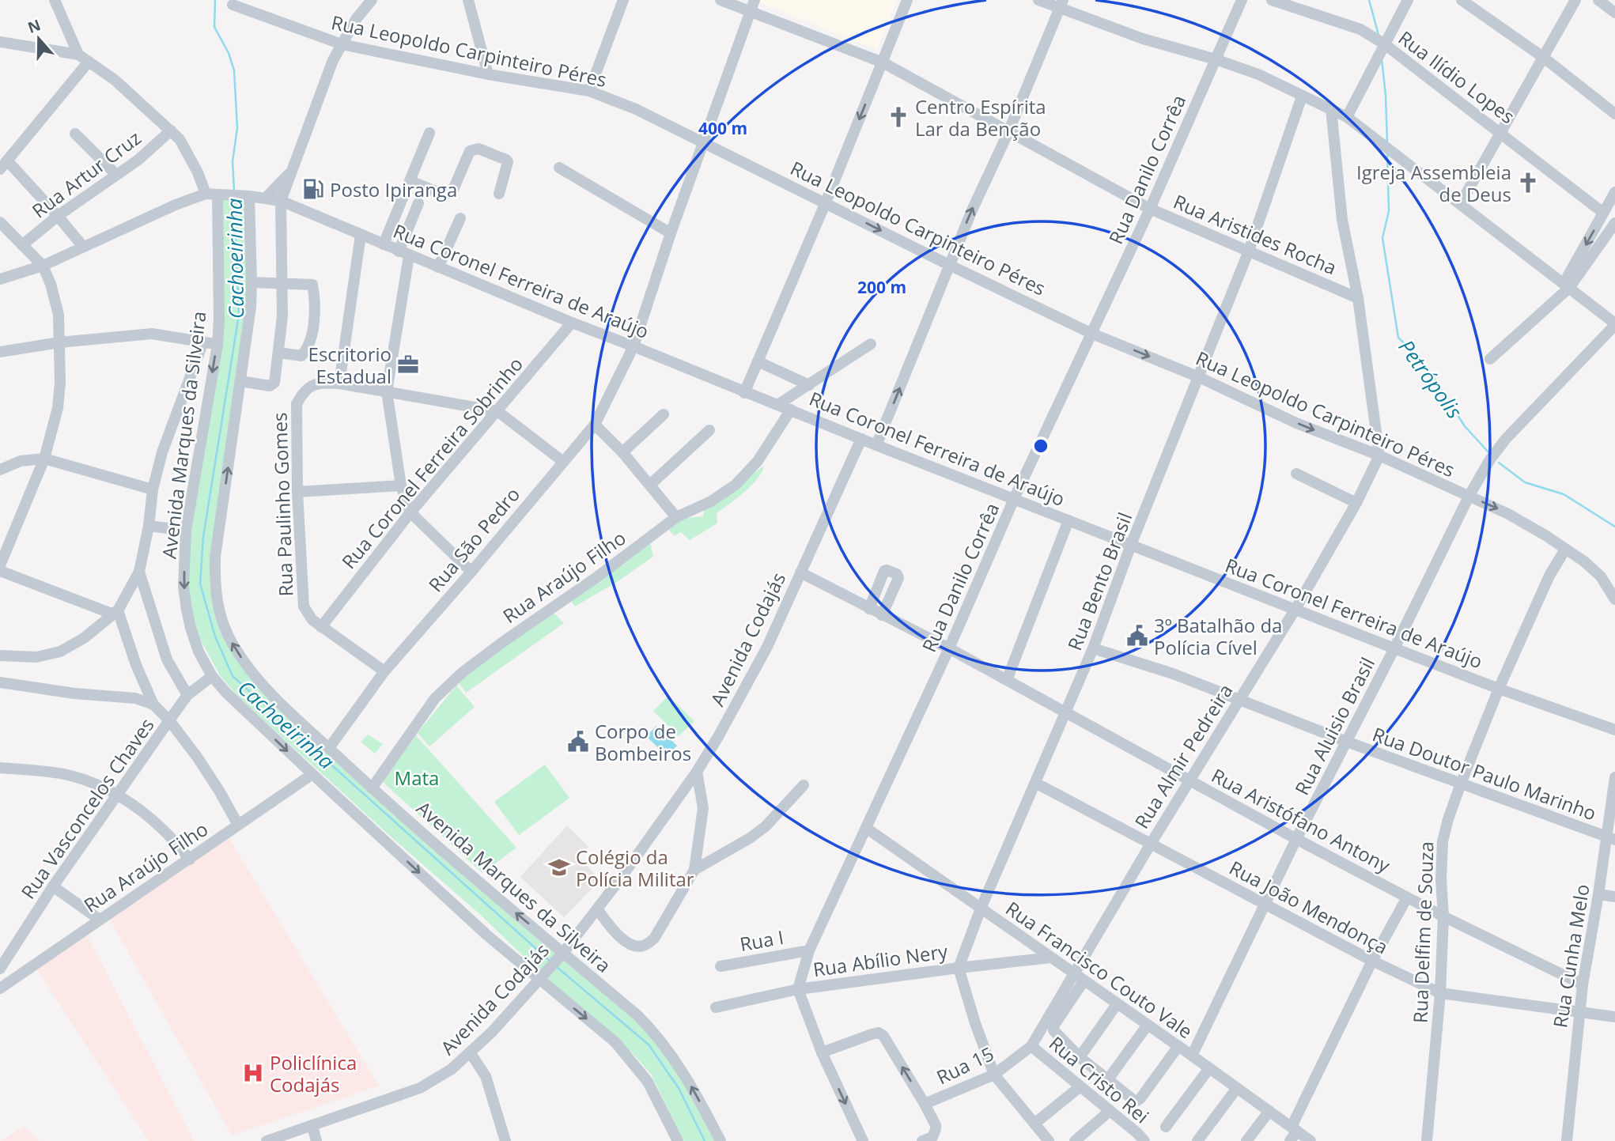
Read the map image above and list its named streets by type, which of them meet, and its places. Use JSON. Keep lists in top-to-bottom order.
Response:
{
  "streets": {
    "street": [
      "Rua Leopoldo Carpinteiro Péres",
      "Rua Ilídio Lopes",
      "Rua Danilo Corrêa",
      "Rua Artur Cruz",
      "Rua Aristides Rocha",
      "Rua Coronel Ferreira de Araújo",
      "Avenida Marques da Silveira",
      "Rua Coronel Ferreira Sobrinho",
      "Rua Paulinho Gomes",
      "Rua São Pedro",
      "Rua Araújo Filho",
      "Rua Bento Brasil",
      "Avenida Codajás",
      "Rua Aluisio Brasil",
      "Rua Almir Pedreira",
      "Rua Doutor Paulo Marinho",
      "Rua Vasconcelos Chaves",
      "Rua Aristófano Antony",
      "Rua João Mendonça",
      "Rua Delfim de Souza",
      "Rua I",
      "Rua Cunha Melo",
      "Rua Abílio Nery",
      "Rua Francisco Couto Vale",
      "Rua 15",
      "Rua Cristo Rei"
    ]
  },
  "crossings": [
    ["Rua Leopoldo Carpinteiro Péres", "Rua Danilo Corrêa"],
    ["Rua Leopoldo Carpinteiro Péres", "Rua São Pedro"],
    ["Rua Leopoldo Carpinteiro Péres", "Rua Bento Brasil"],
    ["Rua Leopoldo Carpinteiro Péres", "Rua Aluisio Brasil"],
    ["Rua Leopoldo Carpinteiro Péres", "Rua Almir Pedreira"],
    ["Rua Leopoldo Carpinteiro Péres", "Rua Delfim de Souza"],
    ["Rua Danilo Corrêa", "Rua Aristides Rocha"],
    ["Rua Danilo Corrêa", "Rua Coronel Ferreira de Araújo"],
    ["Rua Danilo Corrêa", "Rua Aristófano Antony"],
    ["Rua Danilo Corrêa", "Rua I"],
    ["Rua Danilo Corrêa", "Rua Abílio Nery"],
    ["Rua Danilo Corrêa", "Rua Francisco Couto Vale"],
    ["Rua Aristides Rocha", "Rua São Pedro"],
    ["Rua Aristides Rocha", "Rua Bento Brasil"],
    ["Rua Coronel Ferreira de Araújo", "Avenida Marques da Silveira"],
    ["Rua Coronel Ferreira de Araújo", "Rua Coronel Ferreira Sobrinho"],
    ["Rua Coronel Ferreira de Araújo", "Rua São Pedro"],
    ["Rua Coronel Ferreira de Araújo", "Rua Araújo Filho"],
    ["Rua Coronel Ferreira de Araújo", "Rua Bento Brasil"],
    ["Rua Coronel Ferreira de Araújo", "Avenida Codajás"],
    ["Rua Coronel Ferreira de Araújo", "Rua Aluisio Brasil"],
    ["Rua Coronel Ferreira de Araújo", "Rua Almir Pedreira"],
    ["Rua Coronel Ferreira de Araújo", "Rua Delfim de Souza"],
    ["Avenida Marques da Silveira", "Rua São Pedro"],
    ["Avenida Marques da Silveira", "Rua Araújo Filho"],
    ["Avenida Marques da Silveira", "Avenida Codajás"],
    ["Avenida Marques da Silveira", "Rua Vasconcelos Chaves"],
    ["Rua Coronel Ferreira Sobrinho", "Rua Paulinho Gomes"],
    ["Rua Paulinho Gomes", "Rua São Pedro"],
    ["Rua Bento Brasil", "Rua Doutor Paulo Marinho"],
    ["Rua Bento Brasil", "Rua Aristófano Antony"],
    ["Rua Bento Brasil", "Rua João Mendonça"],
    ["Rua Bento Brasil", "Rua Abílio Nery"],
    ["Rua Bento Brasil", "Rua Francisco Couto Vale"],
    ["Avenida Codajás", "Rua Aristófano Antony"],
    ["Rua Aluisio Brasil", "Rua Doutor Paulo Marinho"],
    ["Rua Aluisio Brasil", "Rua Aristófano Antony"],
    ["Rua Aluisio Brasil", "Rua João Mendonça"],
    ["Rua Aluisio Brasil", "Rua Francisco Couto Vale"],
    ["Rua Almir Pedreira", "Rua Doutor Paulo Marinho"],
    ["Rua Almir Pedreira", "Rua Aristófano Antony"],
    ["Rua Almir Pedreira", "Rua João Mendonça"],
    ["Rua Almir Pedreira", "Rua Francisco Couto Vale"],
    ["Rua Almir Pedreira", "Rua 15"],
    ["Rua Doutor Paulo Marinho", "Rua Delfim de Souza"],
    ["Rua Doutor Paulo Marinho", "Rua Cunha Melo"],
    ["Rua Aristófano Antony", "Rua Delfim de Souza"],
    ["Rua Aristófano Antony", "Rua Cunha Melo"],
    ["Rua João Mendonça", "Rua Delfim de Souza"],
    ["Rua João Mendonça", "Rua Cunha Melo"],
    ["Rua Abílio Nery", "Rua Francisco Couto Vale"],
    ["Rua Francisco Couto Vale", "Rua 15"],
    ["Rua 15", "Rua Cristo Rei"]
  ],
  "one_way": ["Rua Leopoldo Carpinteiro Péres"],
  "water": ["Cachoeirinha", "Petrópolis"],
  "parks": ["Mata"],
  "places": {
    "church": ["Centro Espírita Lar da Benção", "Igreja Assembleia de Deus"],
    "fuel station": ["Posto Ipiranga"],
    "office": ["Escritorio Estadual"],
    "public building": ["3º Batalhão da Polícia Cível", "Corpo de Bombeiros"],
    "school or university": ["Colégio da Polícia Militar"],
    "hospital": ["Policlínica Codajás"]
  },
  "north": "top",
  "rings": ["400 m", "200 m"]
}
